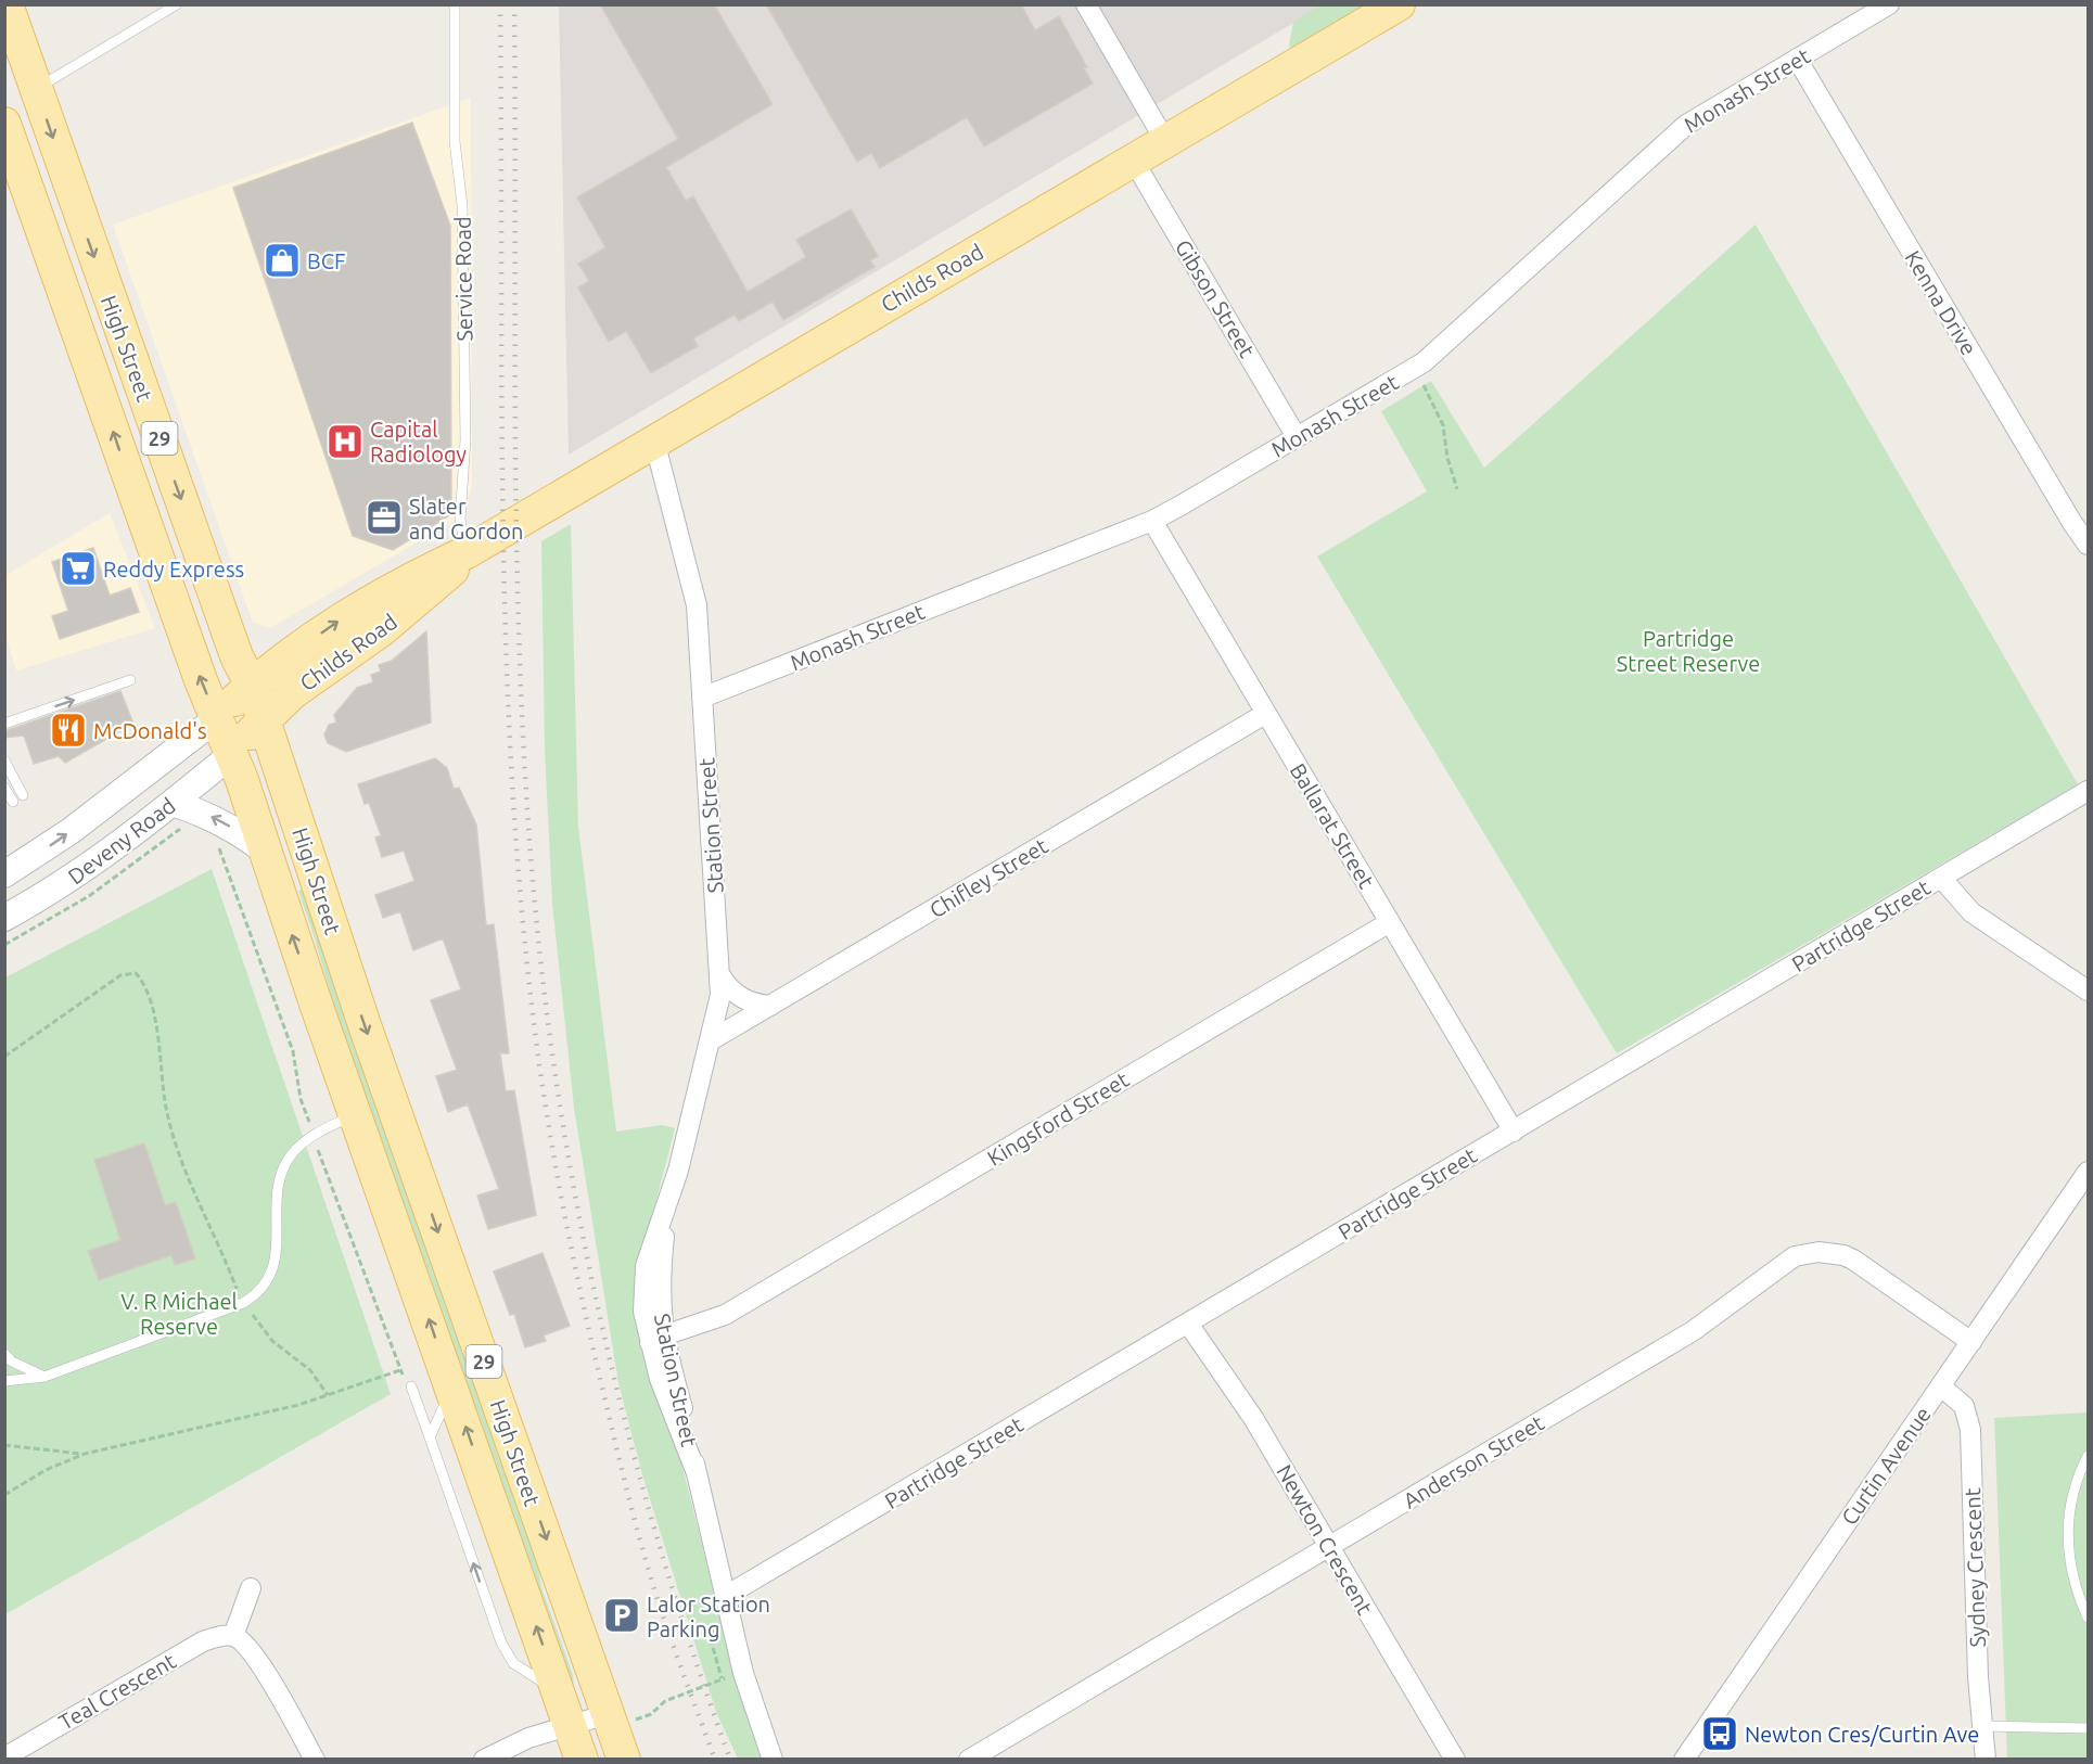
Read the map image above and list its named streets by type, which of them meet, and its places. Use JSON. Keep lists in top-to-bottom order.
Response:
{
  "streets": {
    "main road": ["Childs Road", "High Street", "29"],
    "street": [
      "Monash Street",
      "Gibson Street",
      "Kenna Drive",
      "Station Street",
      "Ballarat Street",
      "Deveny Road",
      "Chifley Street",
      "Partridge Street",
      "Kingsford Street",
      "Anderson Street",
      "Curtin Avenue",
      "Newton Crescent",
      "Sydney Crescent",
      "Teal Crescent"
    ],
    "lane": ["Service Road"]
  },
  "crossings": [
    ["Monash Street", "Gibson Street"],
    ["Monash Street", "Kenna Drive"],
    ["Monash Street", "Station Street"],
    ["Monash Street", "Ballarat Street"],
    ["Childs Road", "Service Road"],
    ["Childs Road", "Gibson Street"],
    ["Childs Road", "High Street"],
    ["Childs Road", "Station Street"],
    ["Childs Road", "Deveny Road"],
    ["High Street", "Deveny Road"],
    ["Station Street", "Chifley Street"],
    ["Station Street", "Partridge Street"],
    ["Station Street", "Kingsford Street"],
    ["Ballarat Street", "Chifley Street"],
    ["Ballarat Street", "Partridge Street"],
    ["Ballarat Street", "Kingsford Street"],
    ["Partridge Street", "Newton Crescent"],
    ["Anderson Street", "Curtin Avenue"],
    ["Anderson Street", "Newton Crescent"],
    ["Curtin Avenue", "Sydney Crescent"]
  ],
  "parks": ["Partridge Street Reserve", "V. R Michael Reserve"],
  "places": {
    "shop": ["BCF"],
    "hospital": ["Capital Radiology"],
    "office": ["Slater and Gordon"],
    "supermarket": ["Reddy Express"],
    "restaurant": ["McDonald's"],
    "parking": ["Lalor Station Parking"],
    "bus stop": ["Newton Cres/Curtin Ave"]
  }
}
